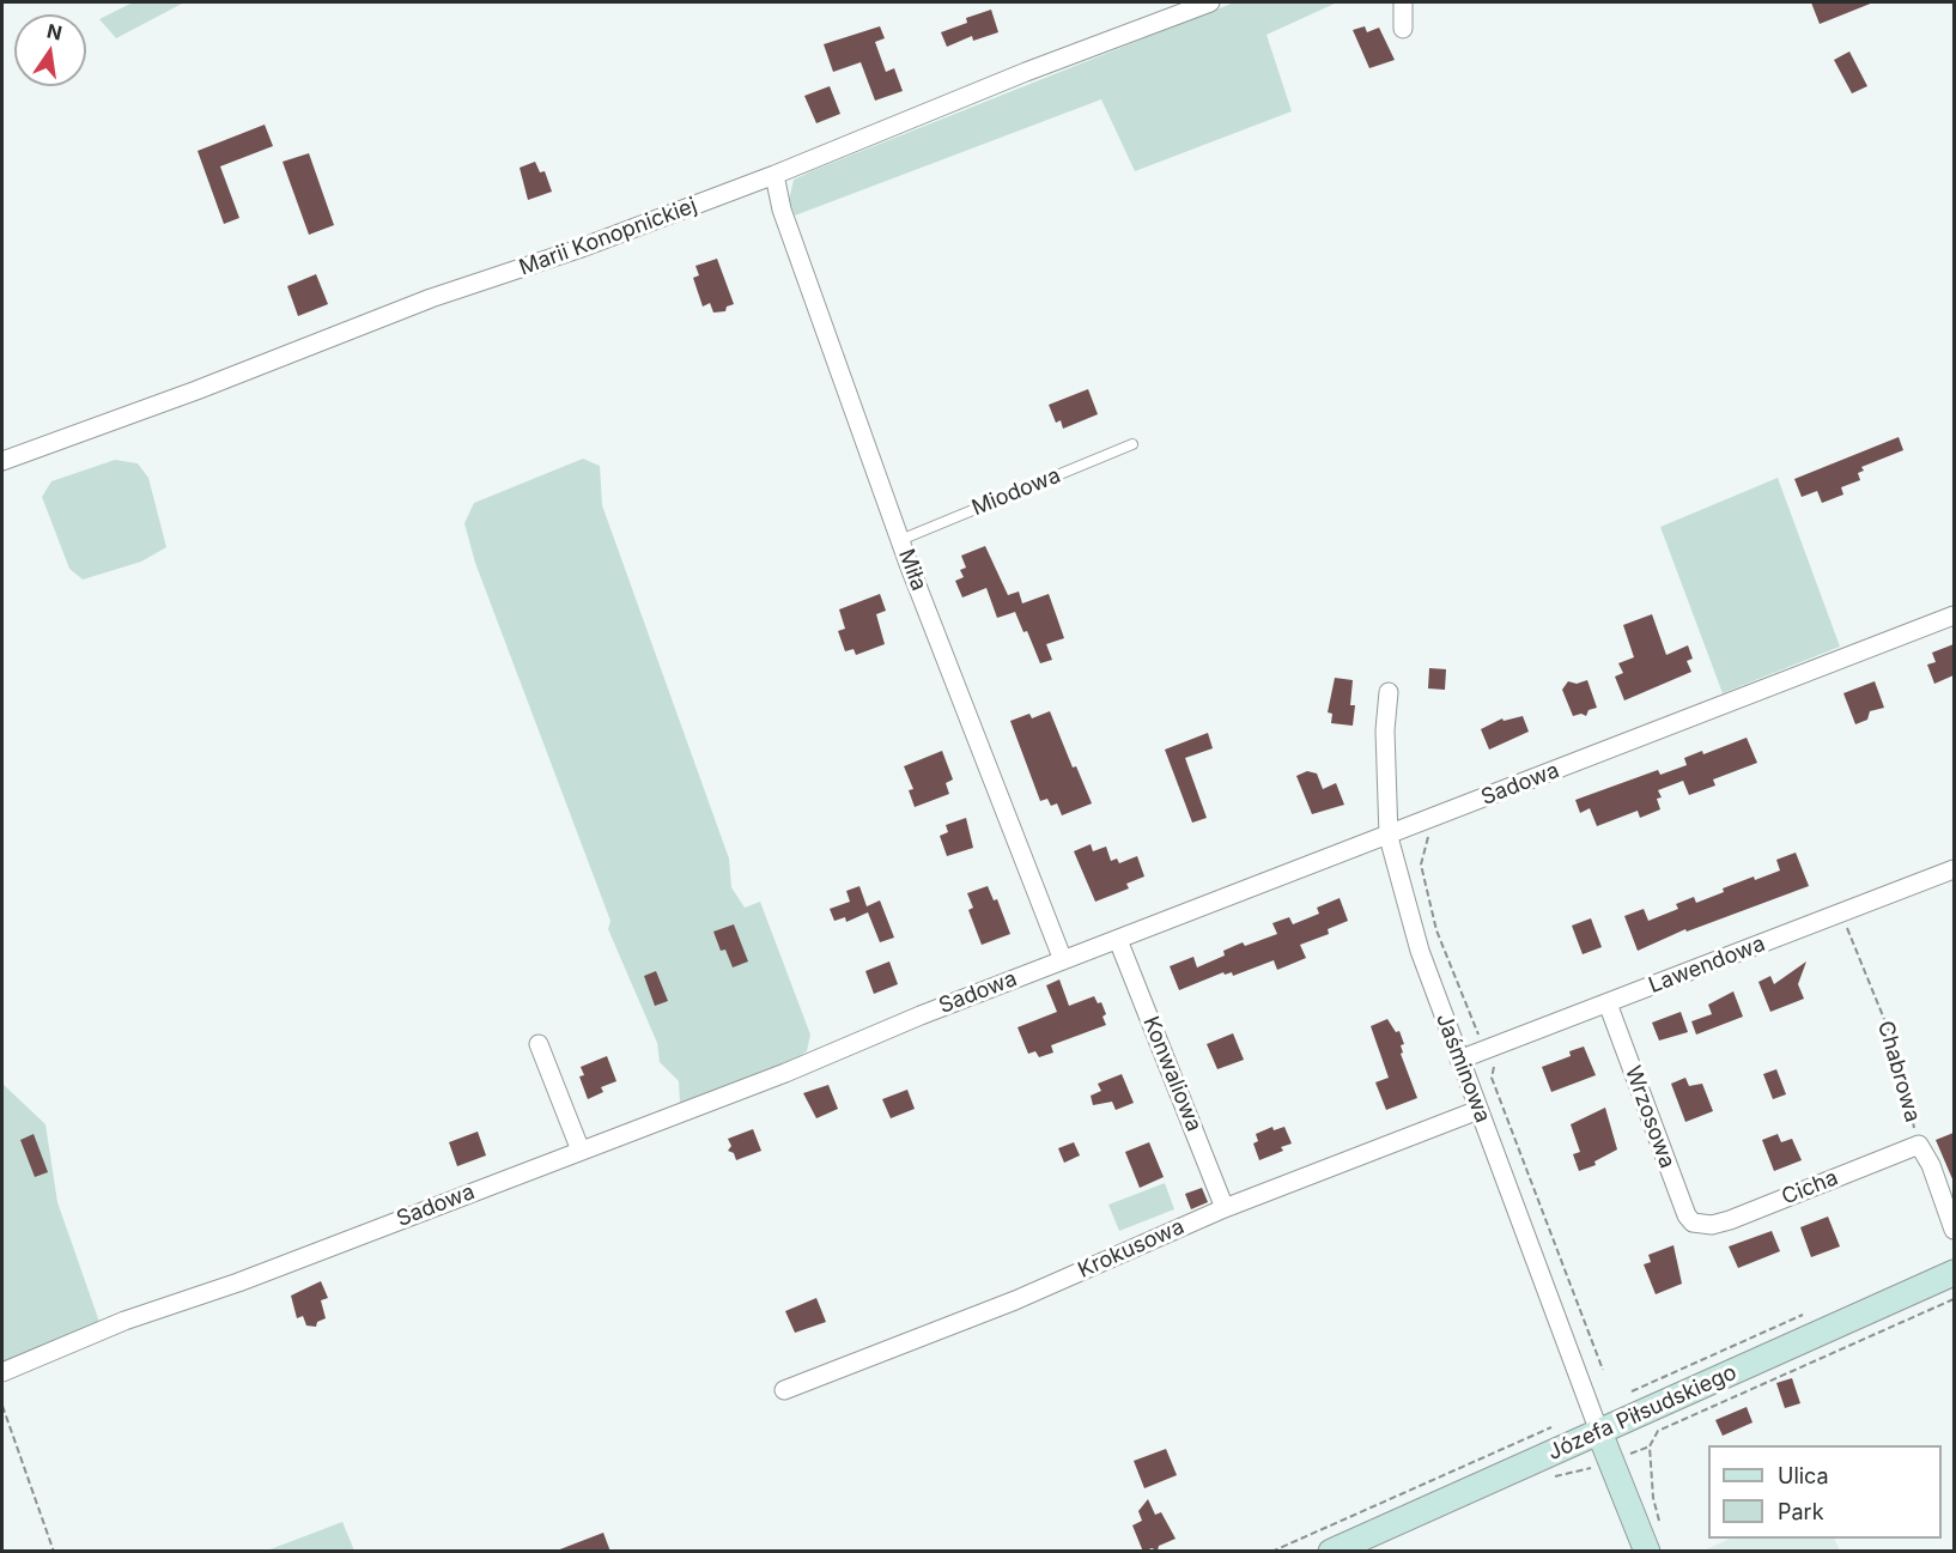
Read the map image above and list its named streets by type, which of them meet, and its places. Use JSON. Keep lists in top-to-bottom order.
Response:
{
  "streets": {
    "main road": ["Józefa Piłsudskiego"],
    "street": [
      "Marii Konopnickiej",
      "Miła",
      "Sadowa",
      "Lawendowa",
      "Jaśminowa",
      "Chabrowa",
      "Konwaliowa",
      "Wrzosowa",
      "Cicha",
      "Krokusowa"
    ],
    "lane": ["Miodowa"]
  },
  "crossings": [
    ["Marii Konopnickiej", "Miła"],
    ["Miodowa", "Miła"],
    ["Miła", "Sadowa"],
    ["Sadowa", "Jaśminowa"],
    ["Sadowa", "Konwaliowa"],
    ["Lawendowa", "Jaśminowa"],
    ["Lawendowa", "Chabrowa"],
    ["Lawendowa", "Wrzosowa"],
    ["Jaśminowa", "Krokusowa"],
    ["Jaśminowa", "Józefa Piłsudskiego"],
    ["Chabrowa", "Cicha"],
    ["Konwaliowa", "Krokusowa"],
    ["Wrzosowa", "Cicha"]
  ],
  "legend": ["Ulica", "Park"],
  "north": "top"
}
